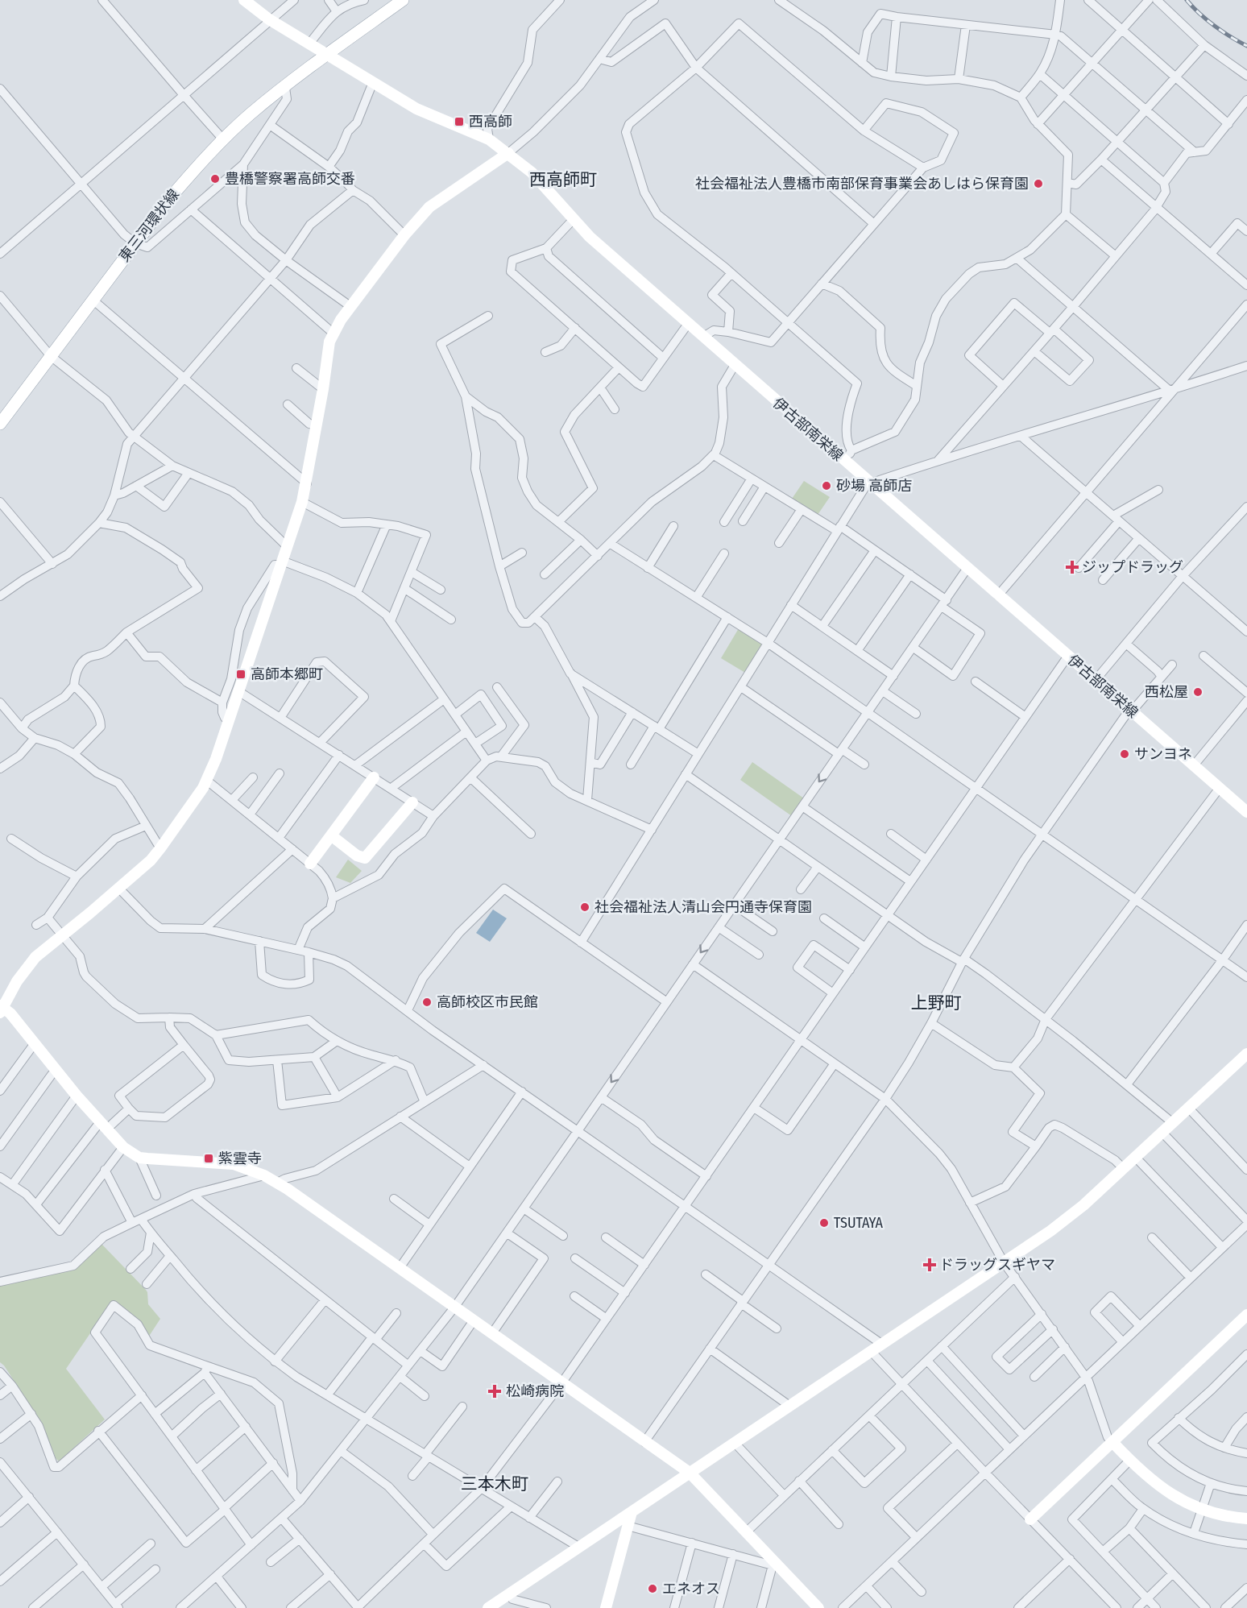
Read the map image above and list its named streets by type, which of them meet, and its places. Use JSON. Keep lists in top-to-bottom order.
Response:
{
  "streets": {
    "main road": ["東三河環状線"],
    "street": ["伊古部南栄線"]
  },
  "districts": ["西高師町", "上野町", "三本木町"],
  "places": {
    "transit": ["西高師", "高師本郷町", "紫雲寺"],
    "other": [
      "豊橋警察署高師交番",
      "社会福祉法人豊橋市南部保育事業会あしはら保育園",
      "砂場 高師店",
      "西松屋",
      "サンヨネ",
      "社会福祉法人清山会円通寺保育園",
      "高師校区市民館",
      "TSUTAYA",
      "エネオス"
    ],
    "health": ["ジップドラッグ", "ドラッグスギヤマ", "松崎病院"]
  }
}
